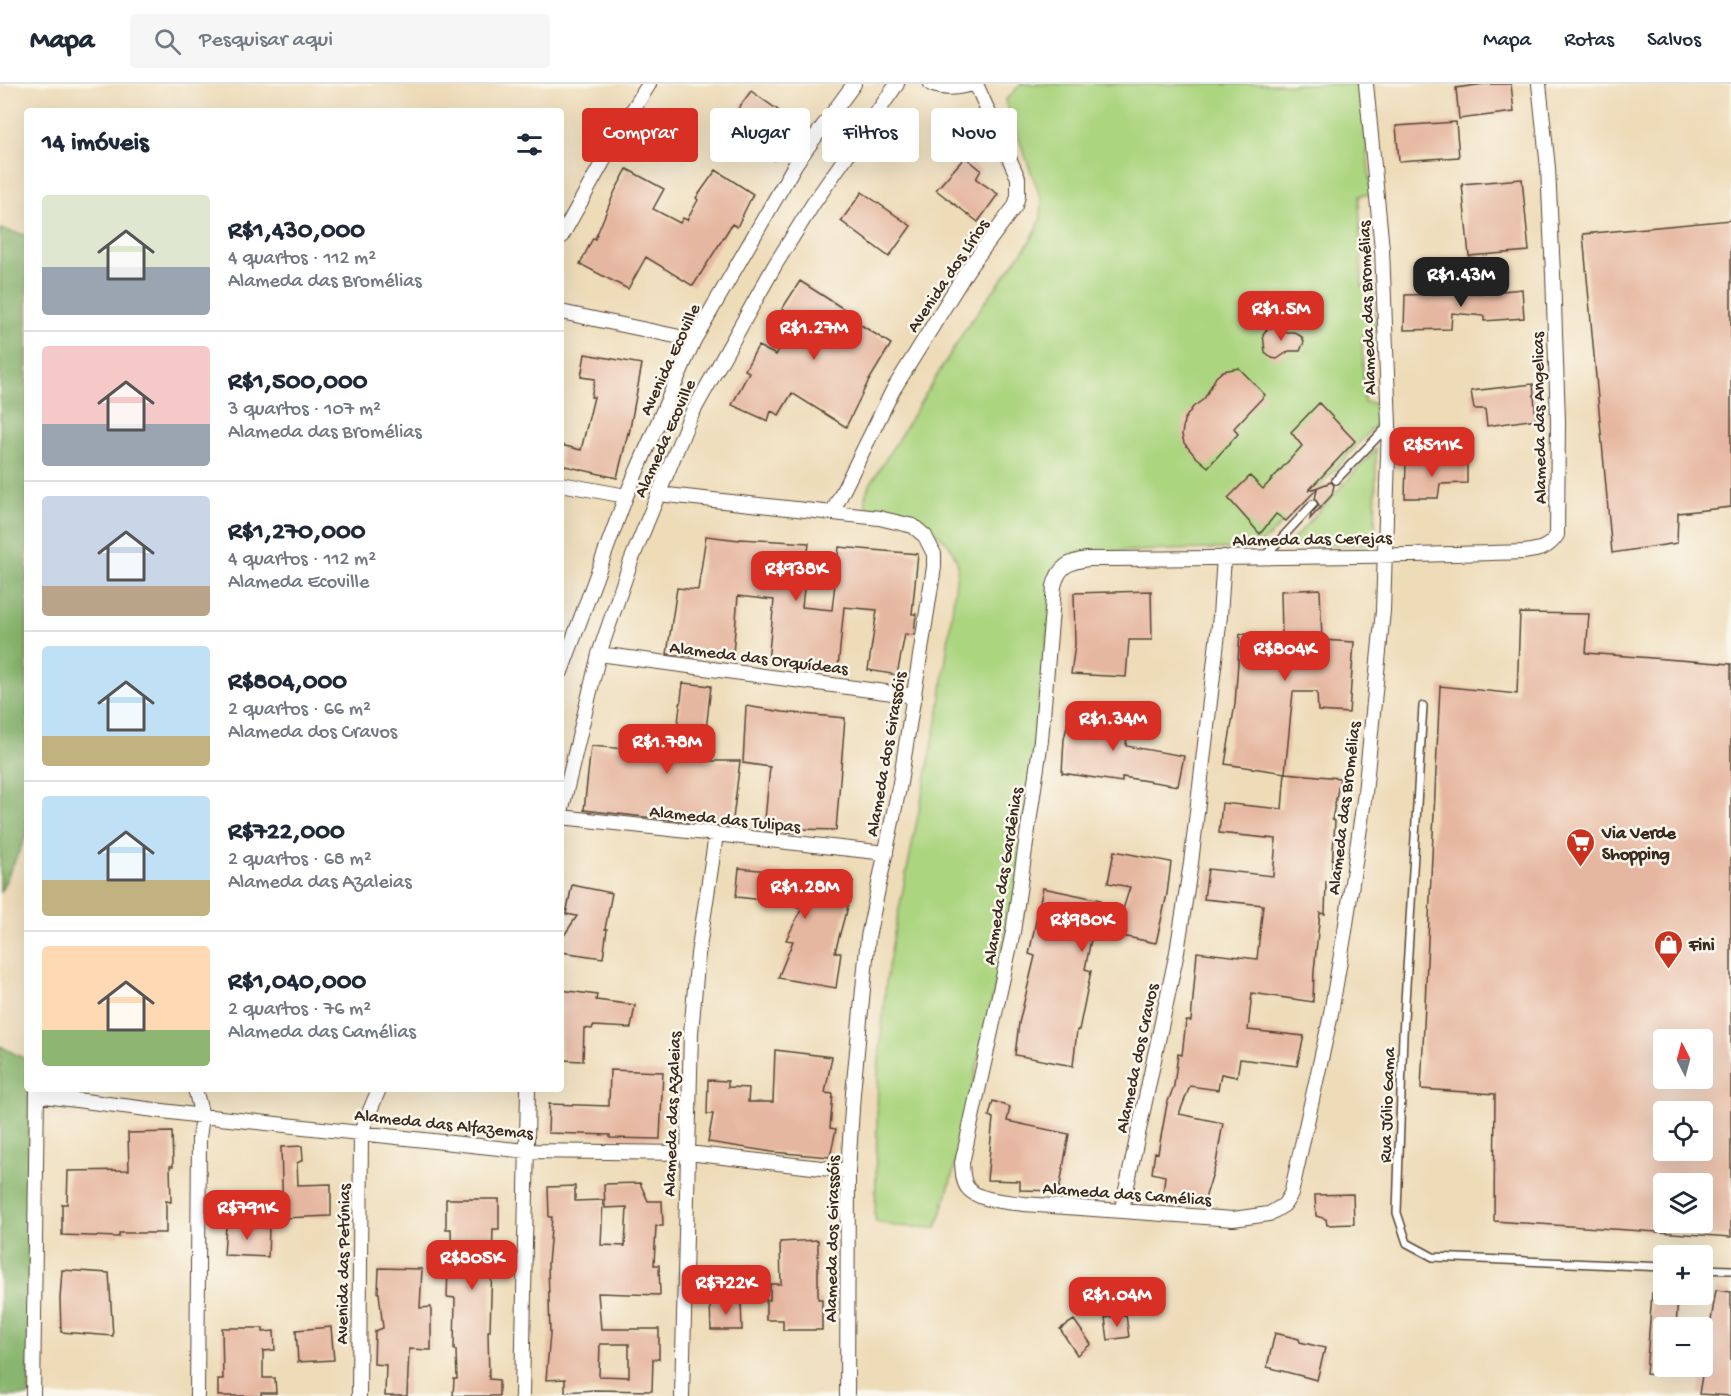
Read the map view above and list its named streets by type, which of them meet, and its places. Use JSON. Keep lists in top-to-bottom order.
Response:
{
  "streets": {
    "street": [
      "Avenida dos Lírios",
      "Alameda das Bromélias",
      "Avenida Ecoville",
      "Alameda das Angelicas",
      "Alameda Ecoville",
      "Alameda das Cerejas",
      "Alameda das Orquídeas",
      "Alameda dos Girassóis",
      "Alameda das Tulipas",
      "Alameda das Gardênias",
      "Alameda dos Cravos",
      "Alameda das Azaleias",
      "Alameda das Alfazemas",
      "Alameda das Camélias",
      "Avenida das Petúnias"
    ],
    "lane": ["Rua Júlio Gama"]
  },
  "crossings": [
    ["Avenida dos Lírios", "Alameda dos Girassóis"],
    ["Alameda das Bromélias", "Alameda das Cerejas"],
    ["Alameda das Bromélias", "Alameda das Camélias"],
    ["Alameda das Angelicas", "Alameda das Cerejas"],
    ["Alameda Ecoville", "Alameda das Orquídeas"],
    ["Alameda Ecoville", "Alameda dos Girassóis"],
    ["Alameda das Cerejas", "Alameda das Gardênias"],
    ["Alameda das Cerejas", "Alameda dos Cravos"],
    ["Alameda das Orquídeas", "Alameda dos Girassóis"],
    ["Alameda dos Girassóis", "Alameda das Tulipas"],
    ["Alameda dos Girassóis", "Alameda das Alfazemas"],
    ["Alameda das Tulipas", "Alameda das Azaleias"],
    ["Alameda das Gardênias", "Alameda das Camélias"],
    ["Alameda dos Cravos", "Alameda das Camélias"],
    ["Alameda das Azaleias", "Alameda das Alfazemas"],
    ["Alameda das Alfazemas", "Avenida das Petúnias"]
  ],
  "places": {
    "supermarket": ["Via Verde Shopping"],
    "shop": ["Fini"]
  },
  "north": "top",
  "page": {
    "header": "Mapa",
    "search": "Pesquisar aqui",
    "nav": ["Mapa", "Rotas", "Salvos"],
    "chip": [
      "Comprar",
      "Alugar",
      "Filtros",
      "Novo"
    ],
    "heading": "14 imóveis",
    "list": [
      {
        "name": "R$1,430,000",
        "note": "4 quartos · 112 m² · Alameda das Bromélias"
      },
      {
        "name": "R$1,500,000",
        "note": "3 quartos · 107 m² · Alameda das Bromélias"
      },
      {
        "name": "R$1,270,000",
        "note": "4 quartos · 112 m² · Alameda Ecoville"
      },
      {
        "name": "R$804,000",
        "note": "2 quartos · 66 m² · Alameda dos Cravos"
      },
      {
        "name": "R$722,000",
        "note": "2 quartos · 68 m² · Alameda das Azaleias"
      },
      {
        "name": "R$1,040,000",
        "note": "2 quartos · 76 m² · Alameda das Camélias"
      }
    ],
    "price": [
      "R$1.43M",
      "R$1.5M",
      "R$1.27M",
      "R$511K",
      "R$938K",
      "R$804K",
      "R$1.34M",
      "R$1.78M",
      "R$1.28M",
      "R$980K",
      "R$791K",
      "R$805K",
      "R$722K",
      "R$1.04M"
    ],
    "map_buttons": ["+", "−"]
  }
}
